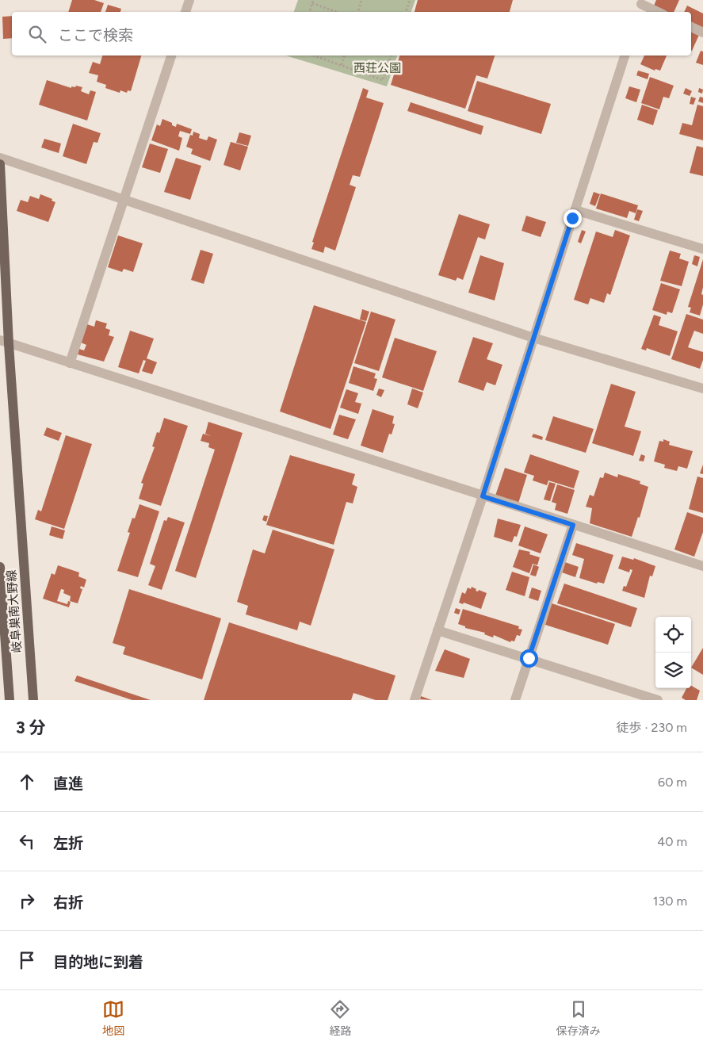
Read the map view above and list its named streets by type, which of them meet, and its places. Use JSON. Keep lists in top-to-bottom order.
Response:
{
  "streets": {
    "main road": ["岐阜巣南大野線"]
  },
  "parks": ["西荘公園"],
  "page": {
    "search": "ここで検索",
    "heading": ["3 分", "徒歩 · 230 m"],
    "list": [
      ["直進", "60 m"],
      ["左折", "40 m"],
      ["右折", "130 m"],
      "目的地に到着"
    ],
    "nav": ["地図", "経路", "保存済み"]
  }
}
